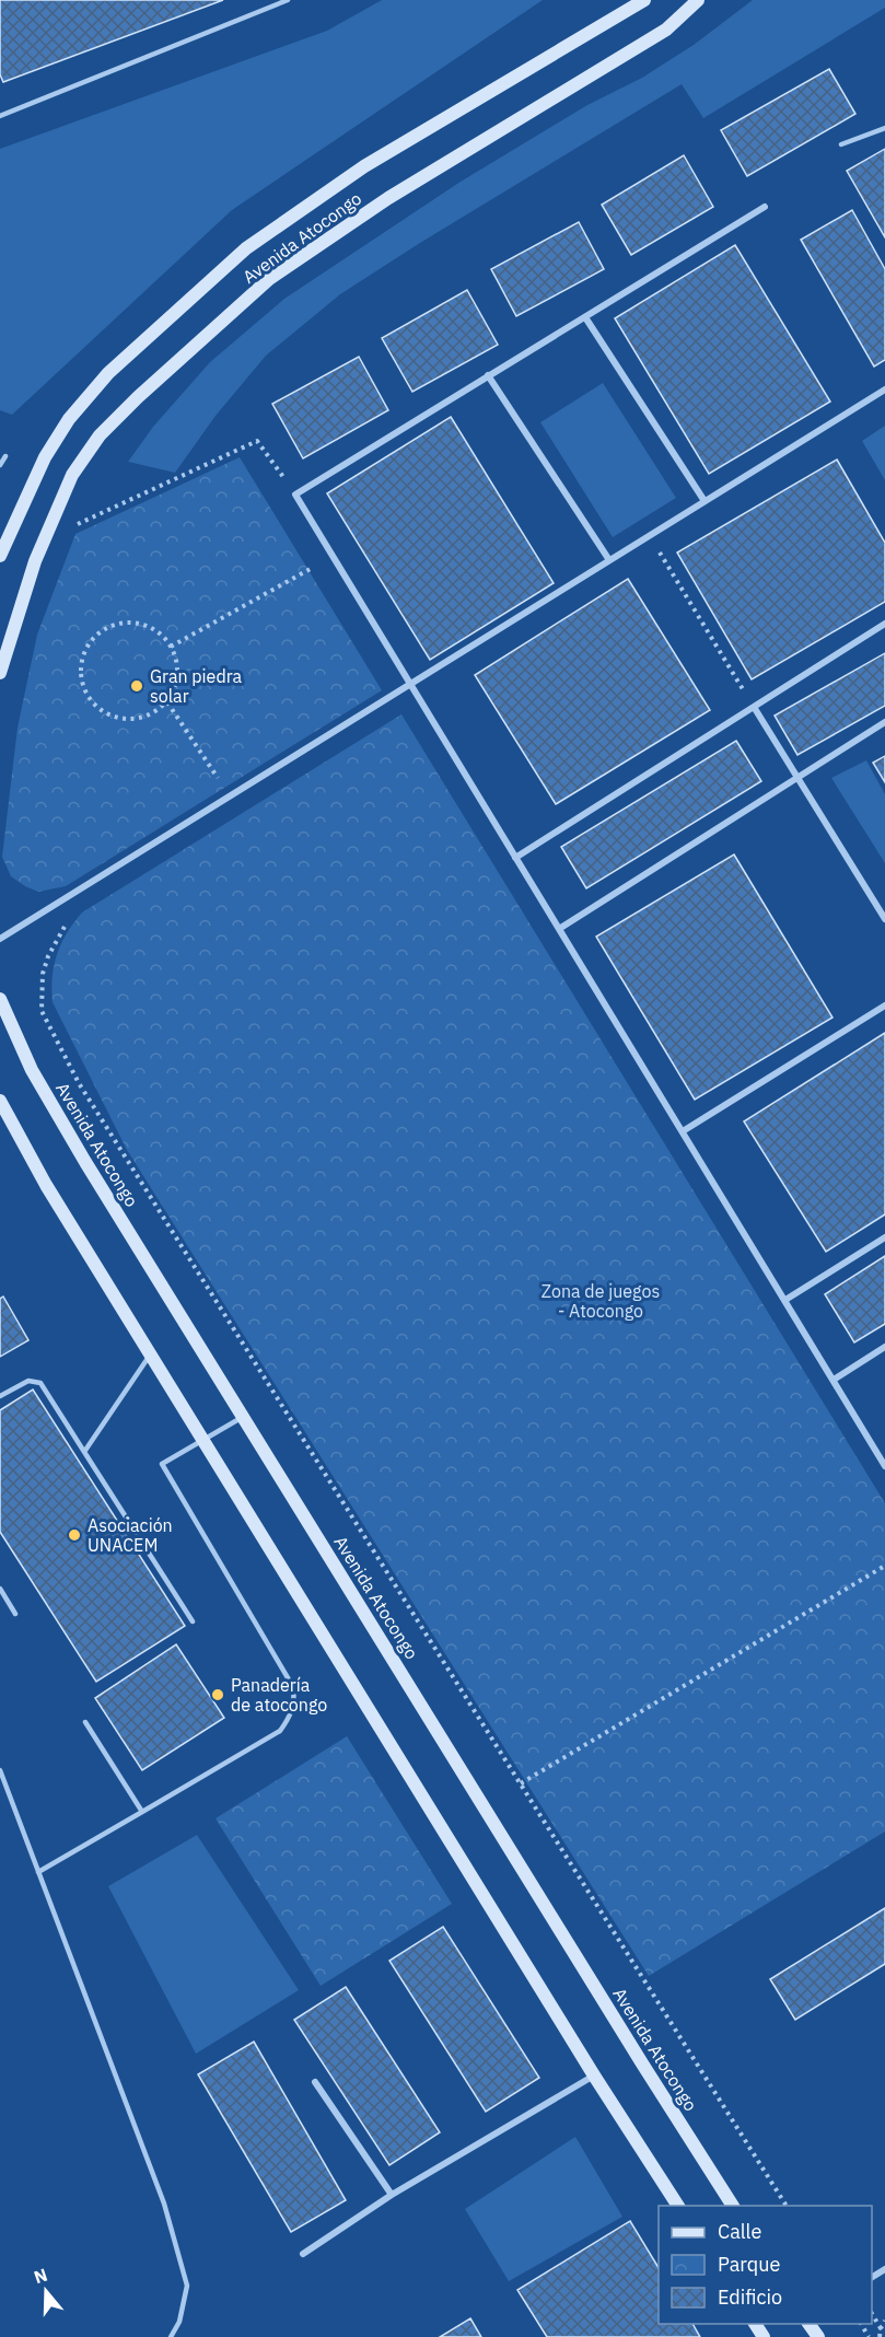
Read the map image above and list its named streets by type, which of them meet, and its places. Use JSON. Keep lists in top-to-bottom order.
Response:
{
  "streets": {
    "main road": ["Avenida Atocongo"]
  },
  "parks": ["Zona de juegos - Atocongo"],
  "places": ["Gran piedra solar", "Asociación UNACEM", "Panadería de atocongo"],
  "legend": ["Calle", "Parque", "Edificio"],
  "north": "top"
}
